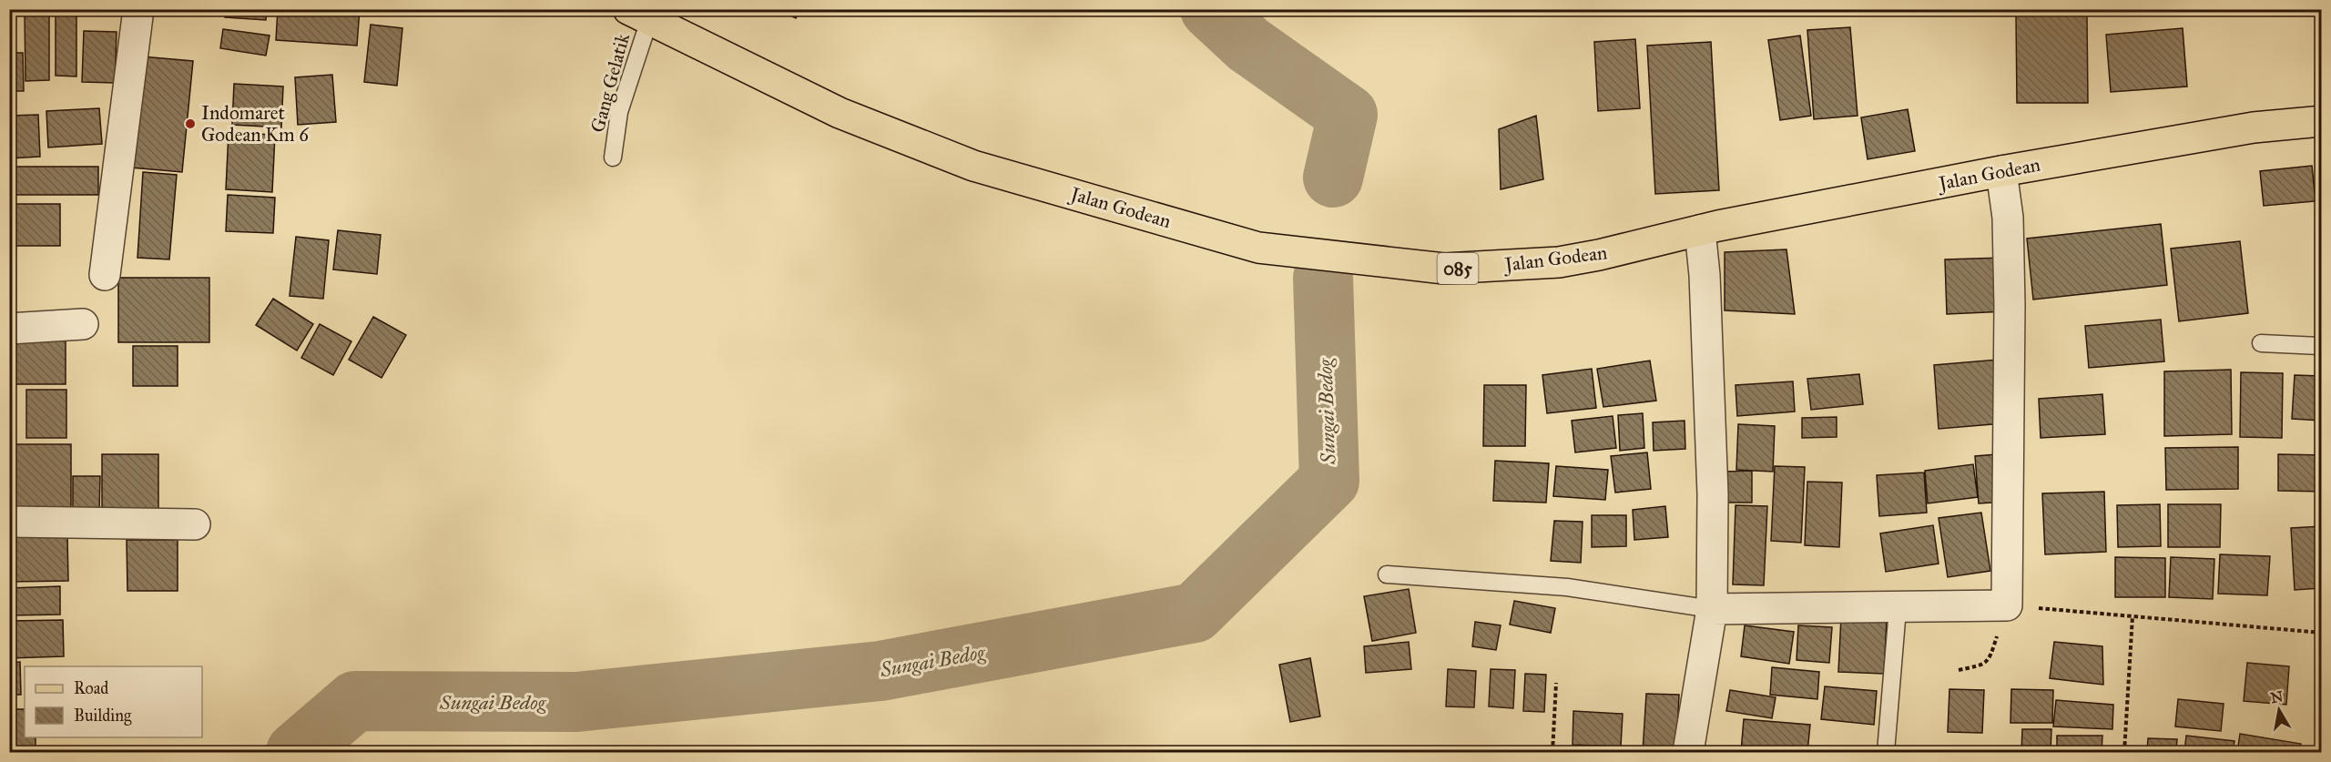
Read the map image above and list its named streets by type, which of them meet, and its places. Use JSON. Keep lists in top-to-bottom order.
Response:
{
  "streets": {
    "main road": ["Jalan Godean", "085"],
    "lane": ["Gang Gelatik"]
  },
  "crossings": [
    ["Gang Gelatik", "Jalan Godean"]
  ],
  "water": ["Sungai Bedog"],
  "places": ["Indomaret Godean Km 6"],
  "legend": ["Road", "Building"],
  "north": "top"
}
